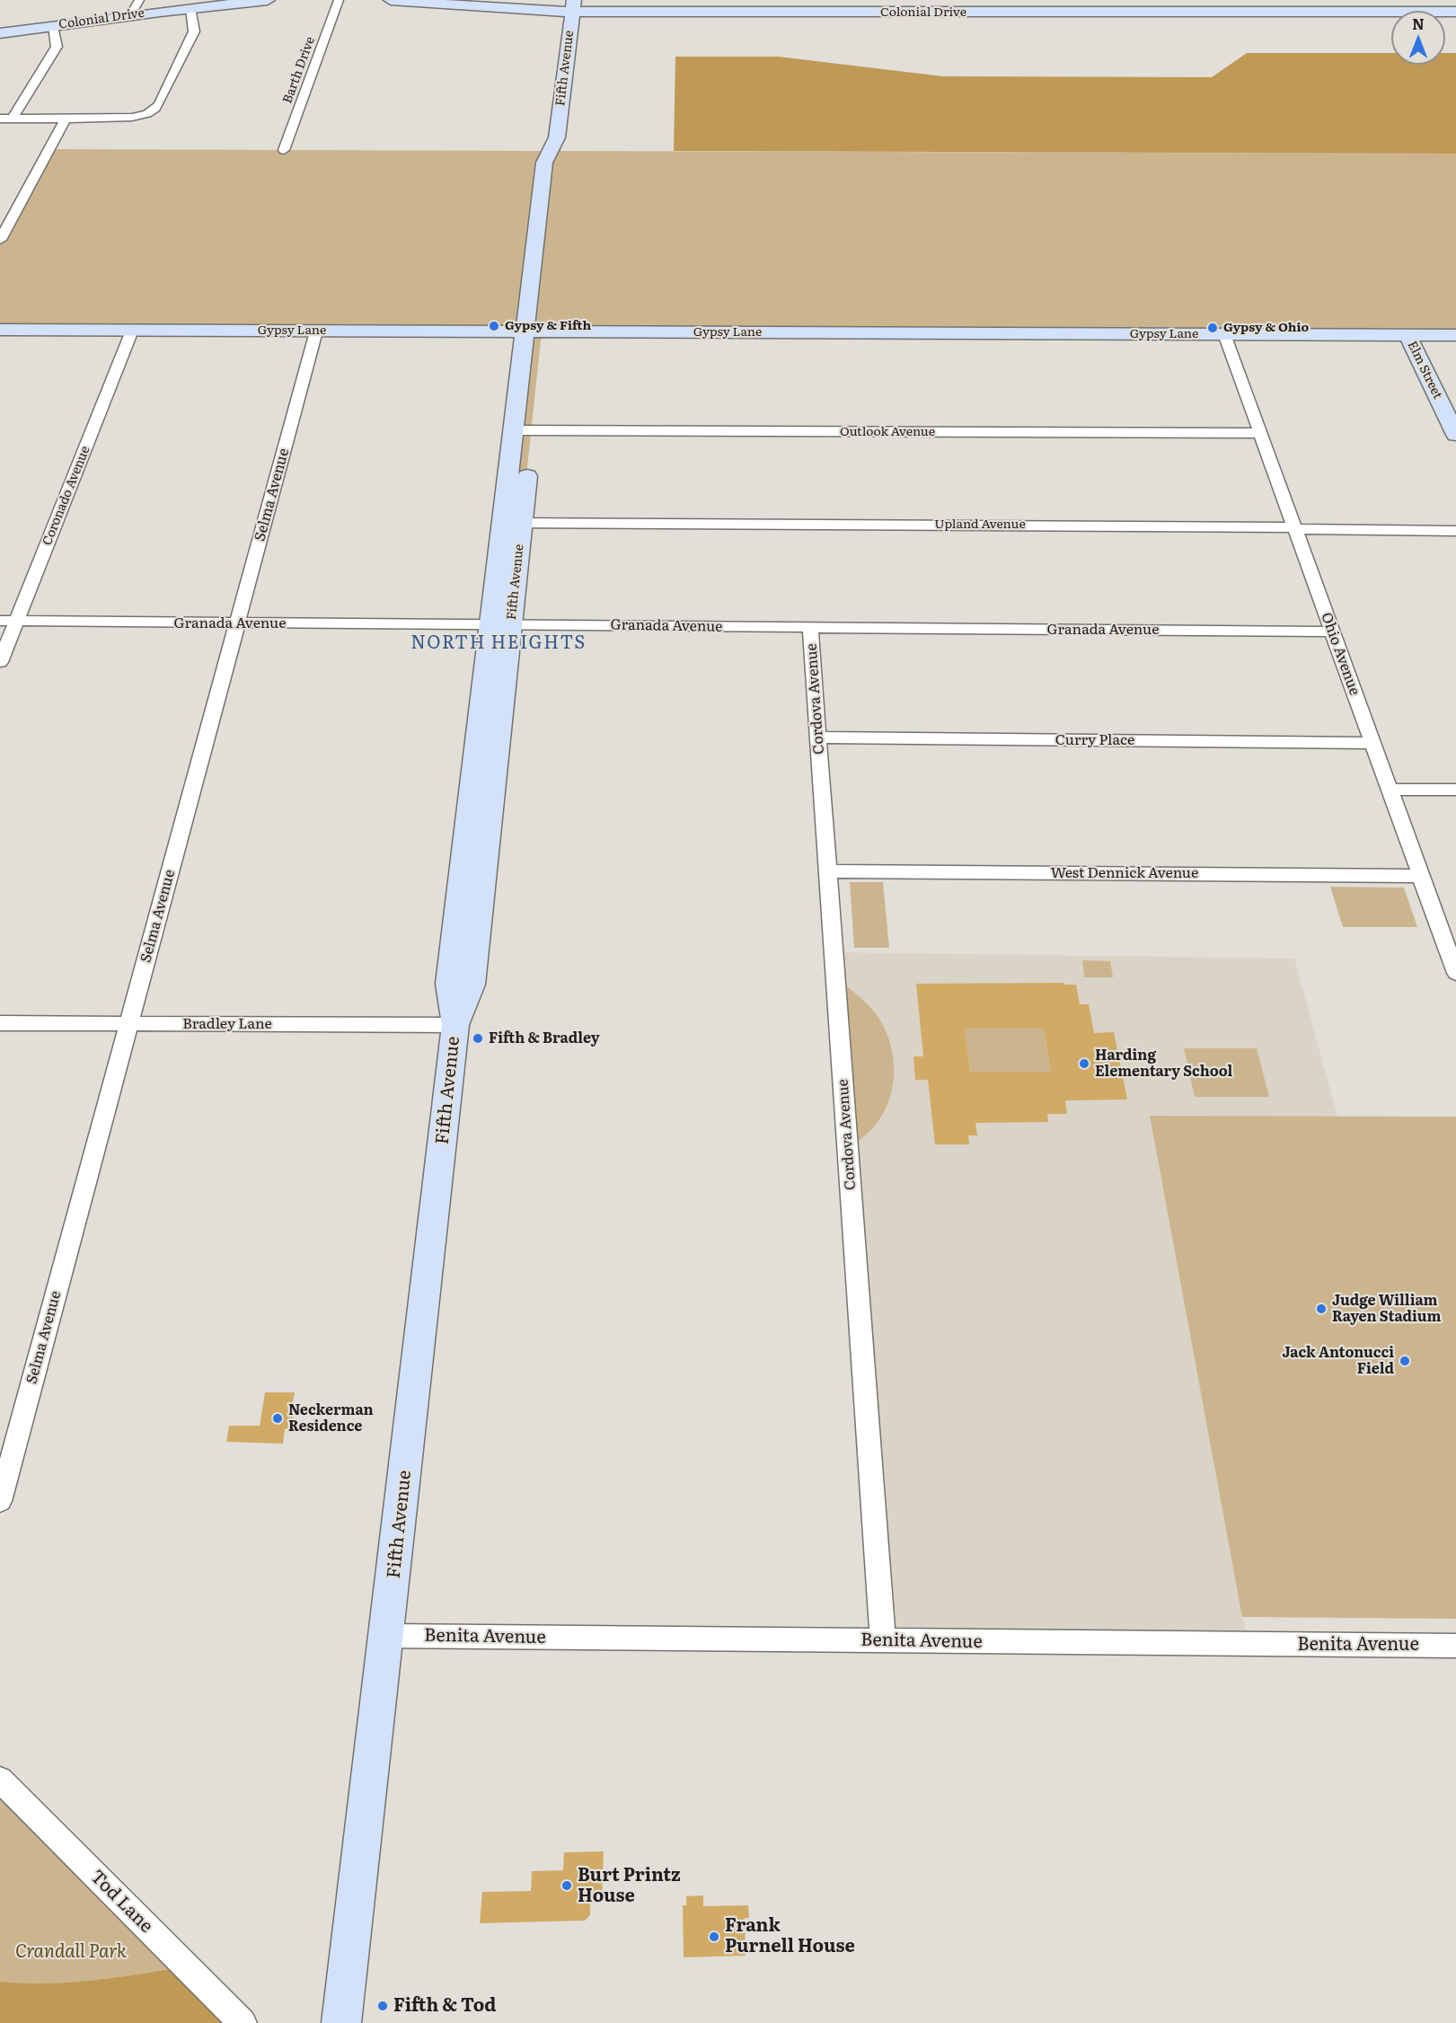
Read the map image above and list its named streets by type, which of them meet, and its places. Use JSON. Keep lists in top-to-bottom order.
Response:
{
  "streets": {
    "street": [
      "Colonial Drive",
      "Fifth Avenue",
      "Barth Drive",
      "Gypsy Lane",
      "Elm Street",
      "Outlook Avenue",
      "Selma Avenue",
      "Coronado Avenue",
      "Upland Avenue",
      "Granada Avenue",
      "Ohio Avenue",
      "Cordova Avenue",
      "Curry Place",
      "West Dennick Avenue",
      "Bradley Lane",
      "Benita Avenue",
      "Tod Lane"
    ]
  },
  "crossings": [
    ["Colonial Drive", "Fifth Avenue"],
    ["Fifth Avenue", "Gypsy Lane"],
    ["Fifth Avenue", "Outlook Avenue"],
    ["Fifth Avenue", "Upland Avenue"],
    ["Fifth Avenue", "Granada Avenue"],
    ["Fifth Avenue", "Bradley Lane"],
    ["Fifth Avenue", "Benita Avenue"],
    ["Gypsy Lane", "Elm Street"],
    ["Gypsy Lane", "Selma Avenue"],
    ["Gypsy Lane", "Coronado Avenue"],
    ["Gypsy Lane", "Ohio Avenue"],
    ["Outlook Avenue", "Ohio Avenue"],
    ["Selma Avenue", "Granada Avenue"],
    ["Selma Avenue", "Bradley Lane"],
    ["Coronado Avenue", "Granada Avenue"],
    ["Upland Avenue", "Ohio Avenue"],
    ["Granada Avenue", "Ohio Avenue"],
    ["Granada Avenue", "Cordova Avenue"],
    ["Ohio Avenue", "Curry Place"],
    ["Ohio Avenue", "West Dennick Avenue"],
    ["Cordova Avenue", "Curry Place"],
    ["Cordova Avenue", "West Dennick Avenue"],
    ["Cordova Avenue", "Benita Avenue"]
  ],
  "districts": ["NORTH HEIGHTS"],
  "parks": ["Crandall Park"],
  "places": [
    "Gypsy & Fifth",
    "Gypsy & Ohio",
    "Fifth & Bradley",
    "Harding Elementary School",
    "Judge William Rayen Stadium",
    "Jack Antonucci Field",
    "Neckerman Residence",
    "Burt Printz House",
    "Frank Purnell House",
    "Fifth & Tod"
  ],
  "north": "top"
}
